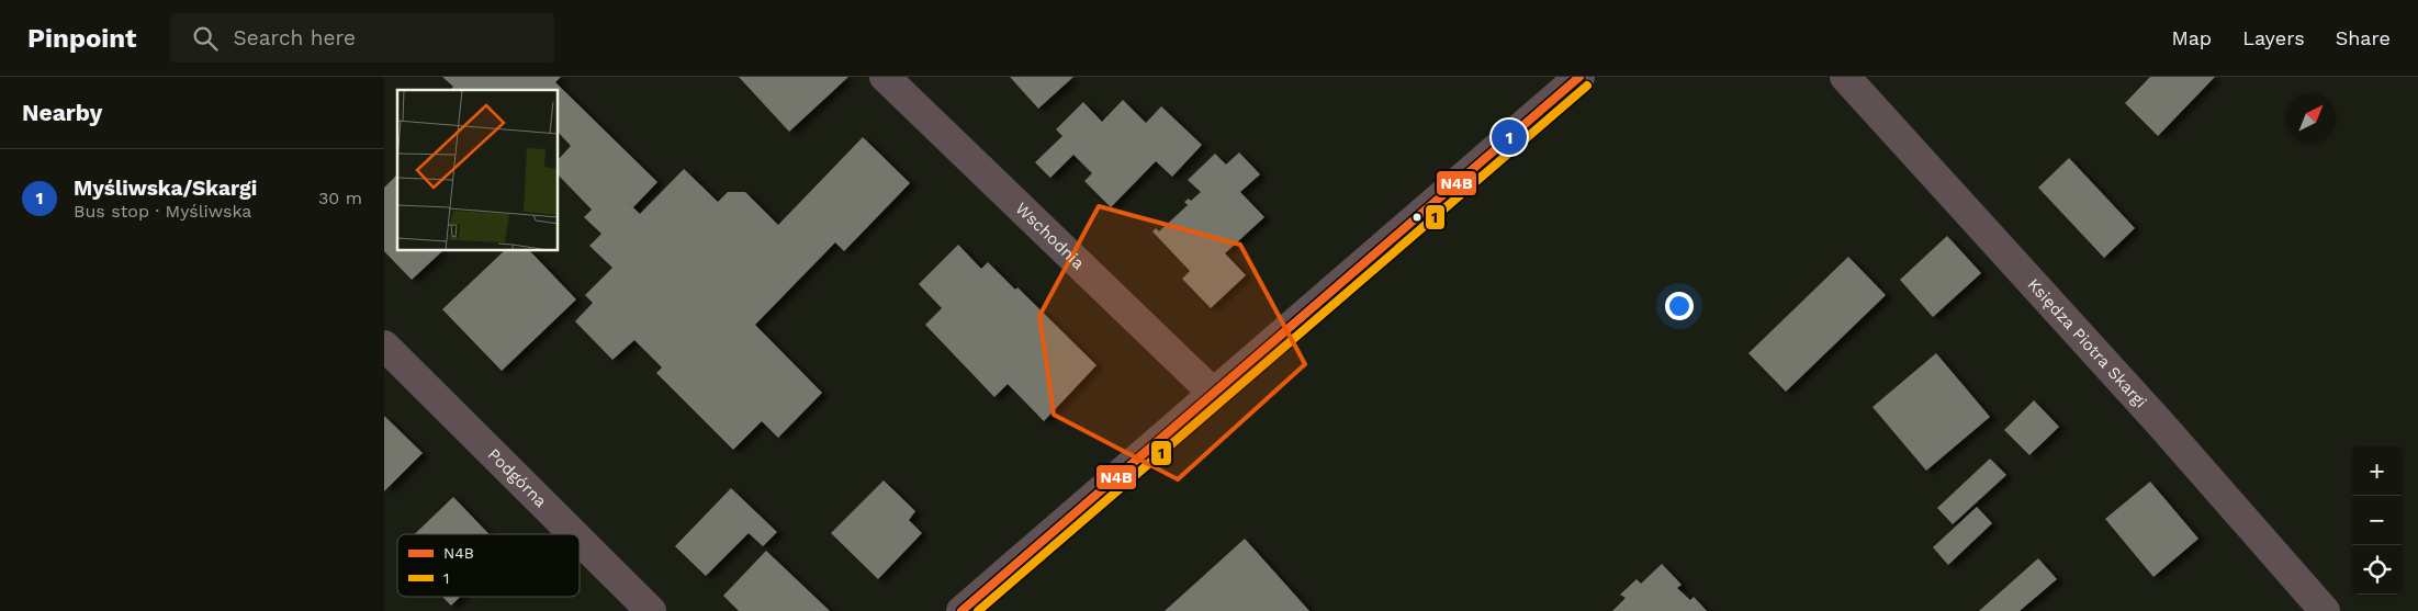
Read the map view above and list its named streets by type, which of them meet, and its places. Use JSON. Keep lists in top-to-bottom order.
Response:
{
  "streets": {
    "street": ["Wschodnia", "Księdza Piotra Skargi", "Podgórna"]
  },
  "lines": ["transit line N4B", "transit line 1"],
  "legend": ["N4B", "1"],
  "north": "top right",
  "page": {
    "header": "Pinpoint",
    "search": "Search here",
    "nav": ["Map", "Layers", "Share"],
    "heading": "Nearby",
    "pins": "1",
    "list": [
      {
        "mark": "1",
        "name": "Myśliwska/Skargi",
        "note": "Bus stop · Myśliwska",
        "value": "30 m"
      }
    ],
    "map_buttons": ["+", "−"]
  }
}
